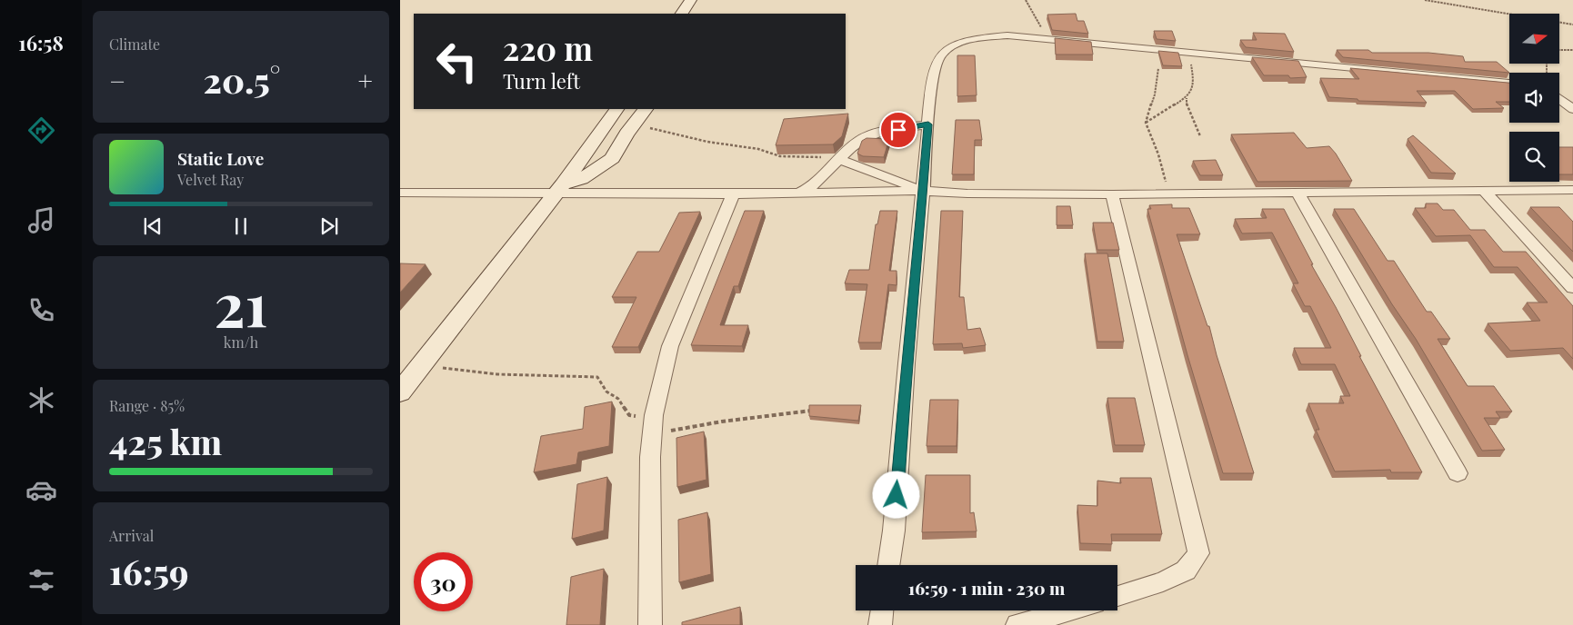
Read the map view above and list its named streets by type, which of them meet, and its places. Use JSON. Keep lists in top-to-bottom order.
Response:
{
  "north": "right",
  "page": {
    "tabs": "16:58",
    "tile": [
      "Climate",
      ["21", "km/h"],
      ["Range · 85%", "425 km"],
      ["Arrival", "16:59"]
    ],
    "turn": ["220 m", "Turn left"],
    "heat": ["−", "20.5°", "+"],
    "song": ["Static Love", "Velvet Ray"],
    "limit": "30",
    "trip": "16:59 · 1 min · 230 m"
  }
}
